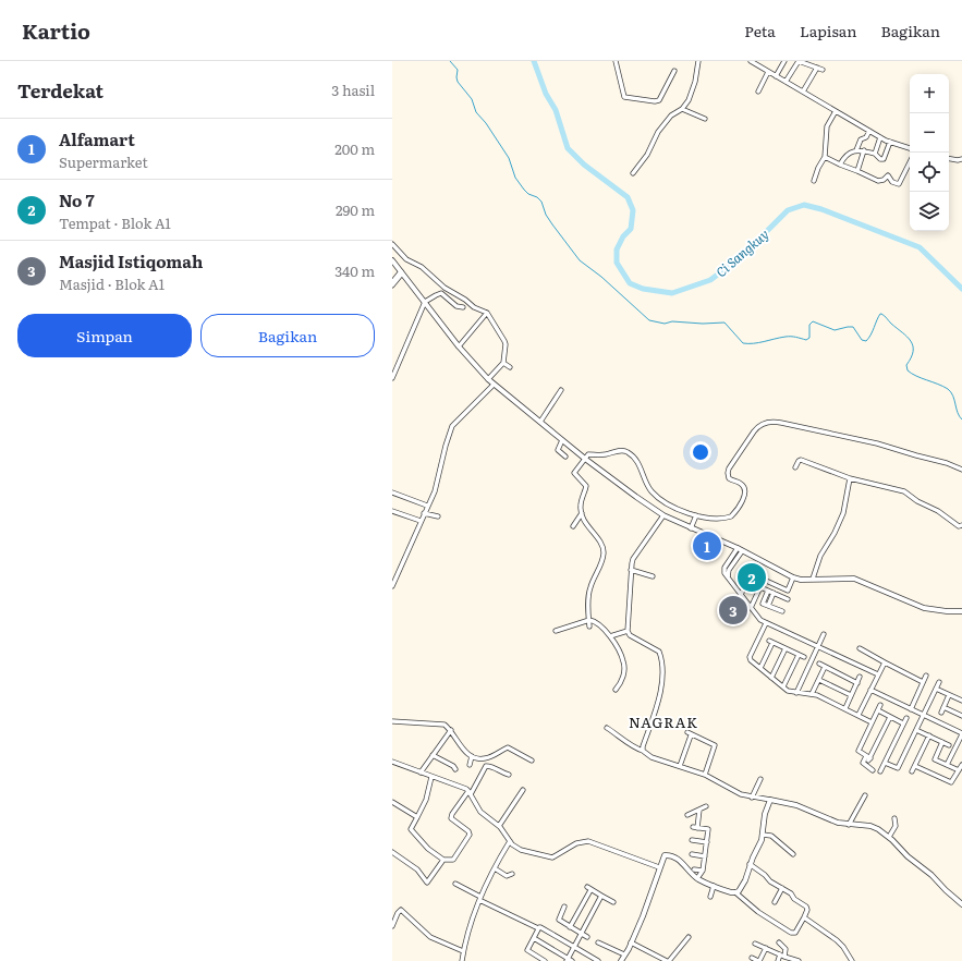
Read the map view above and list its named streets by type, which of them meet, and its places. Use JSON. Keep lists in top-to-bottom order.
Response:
{
  "districts": ["NAGRAK"],
  "water": ["Ci Sangkuy"],
  "page": {
    "header": "Kartio",
    "nav": ["Peta", "Lapisan", "Bagikan"],
    "heading": ["Terdekat", "3 hasil"],
    "map_buttons": ["+", "−"],
    "list": [
      {
        "mark": "1",
        "name": "Alfamart",
        "note": "Supermarket",
        "value": "200 m"
      },
      {
        "mark": "2",
        "name": "No 7",
        "note": "Tempat · Blok A1",
        "value": "290 m"
      },
      {
        "mark": "3",
        "name": "Masjid Istiqomah",
        "note": "Masjid · Blok A1",
        "value": "340 m"
      }
    ],
    "buttons": ["Simpan", "Bagikan"],
    "pins": ["1", "2", "3"]
  }
}
